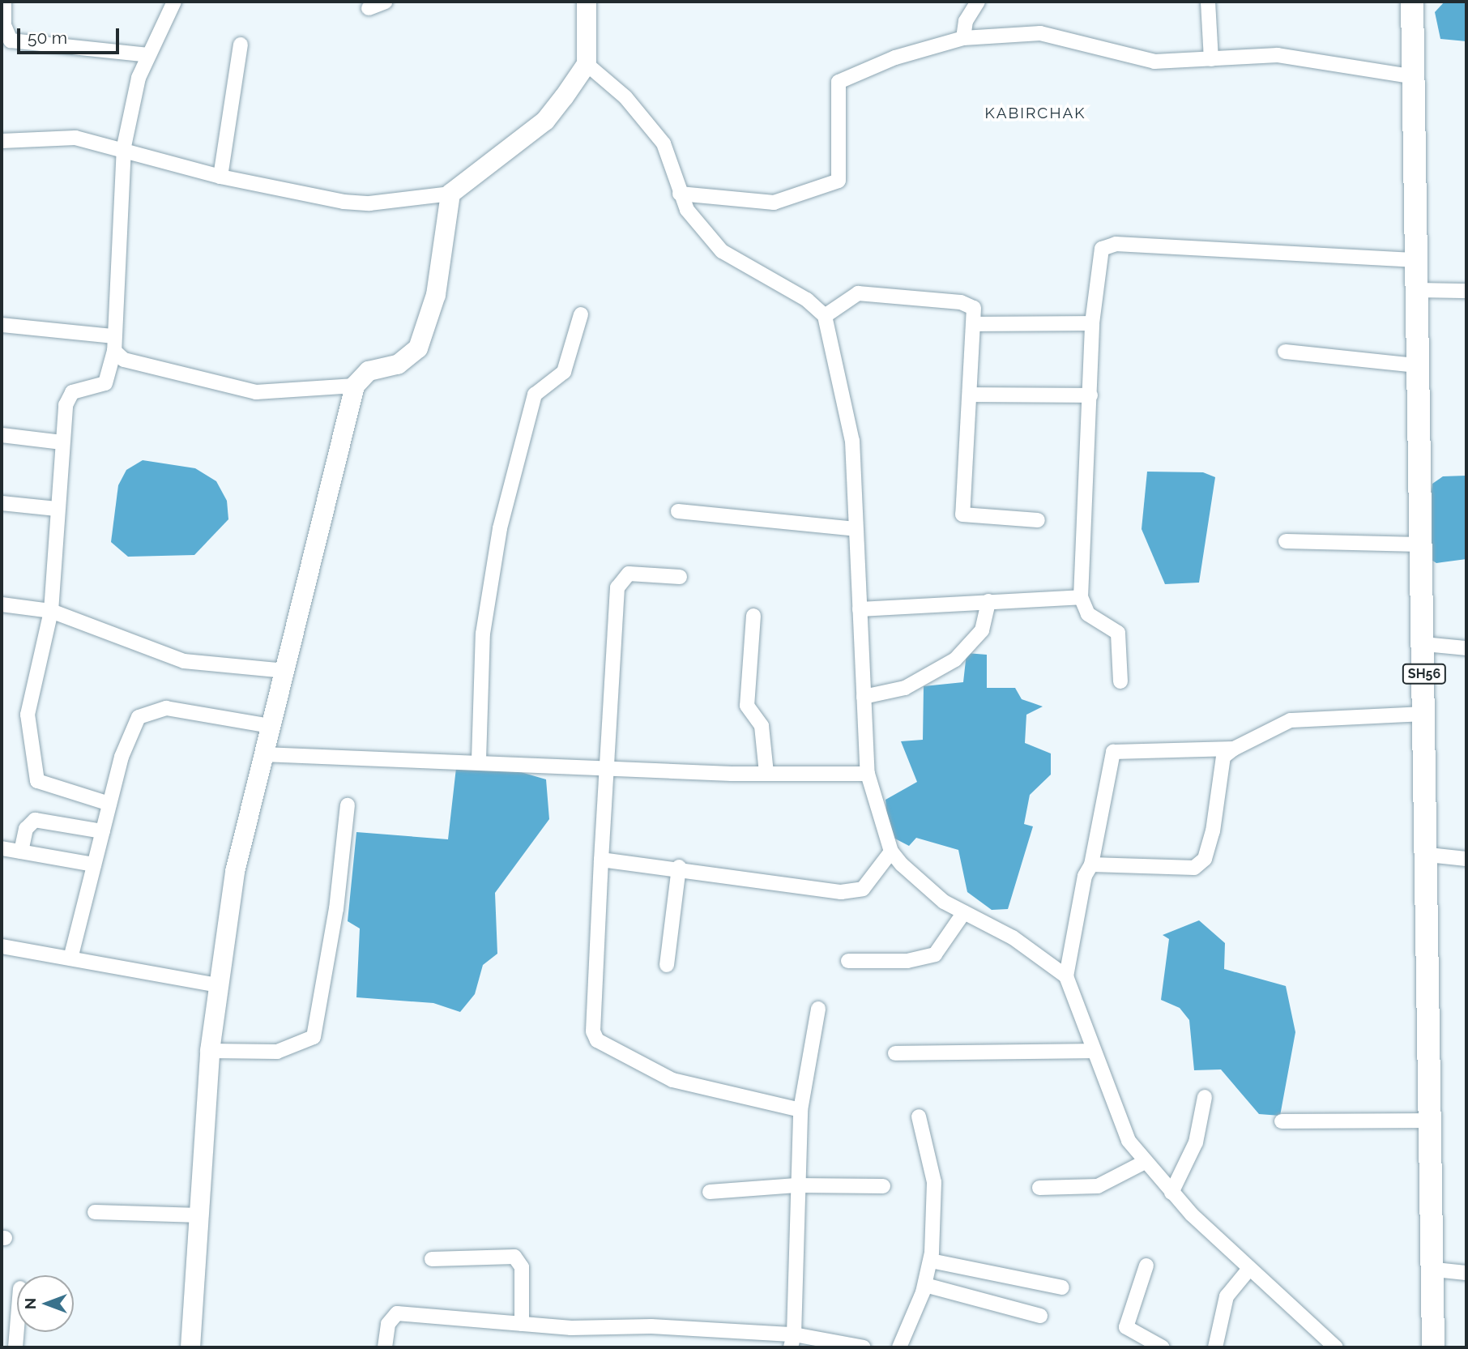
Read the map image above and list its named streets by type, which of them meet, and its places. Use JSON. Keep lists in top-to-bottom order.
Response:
{
  "streets": {
    "main road": ["SH56"]
  },
  "districts": ["KABIRCHAK"],
  "scale_bar": "50 m",
  "north": "left"
}
